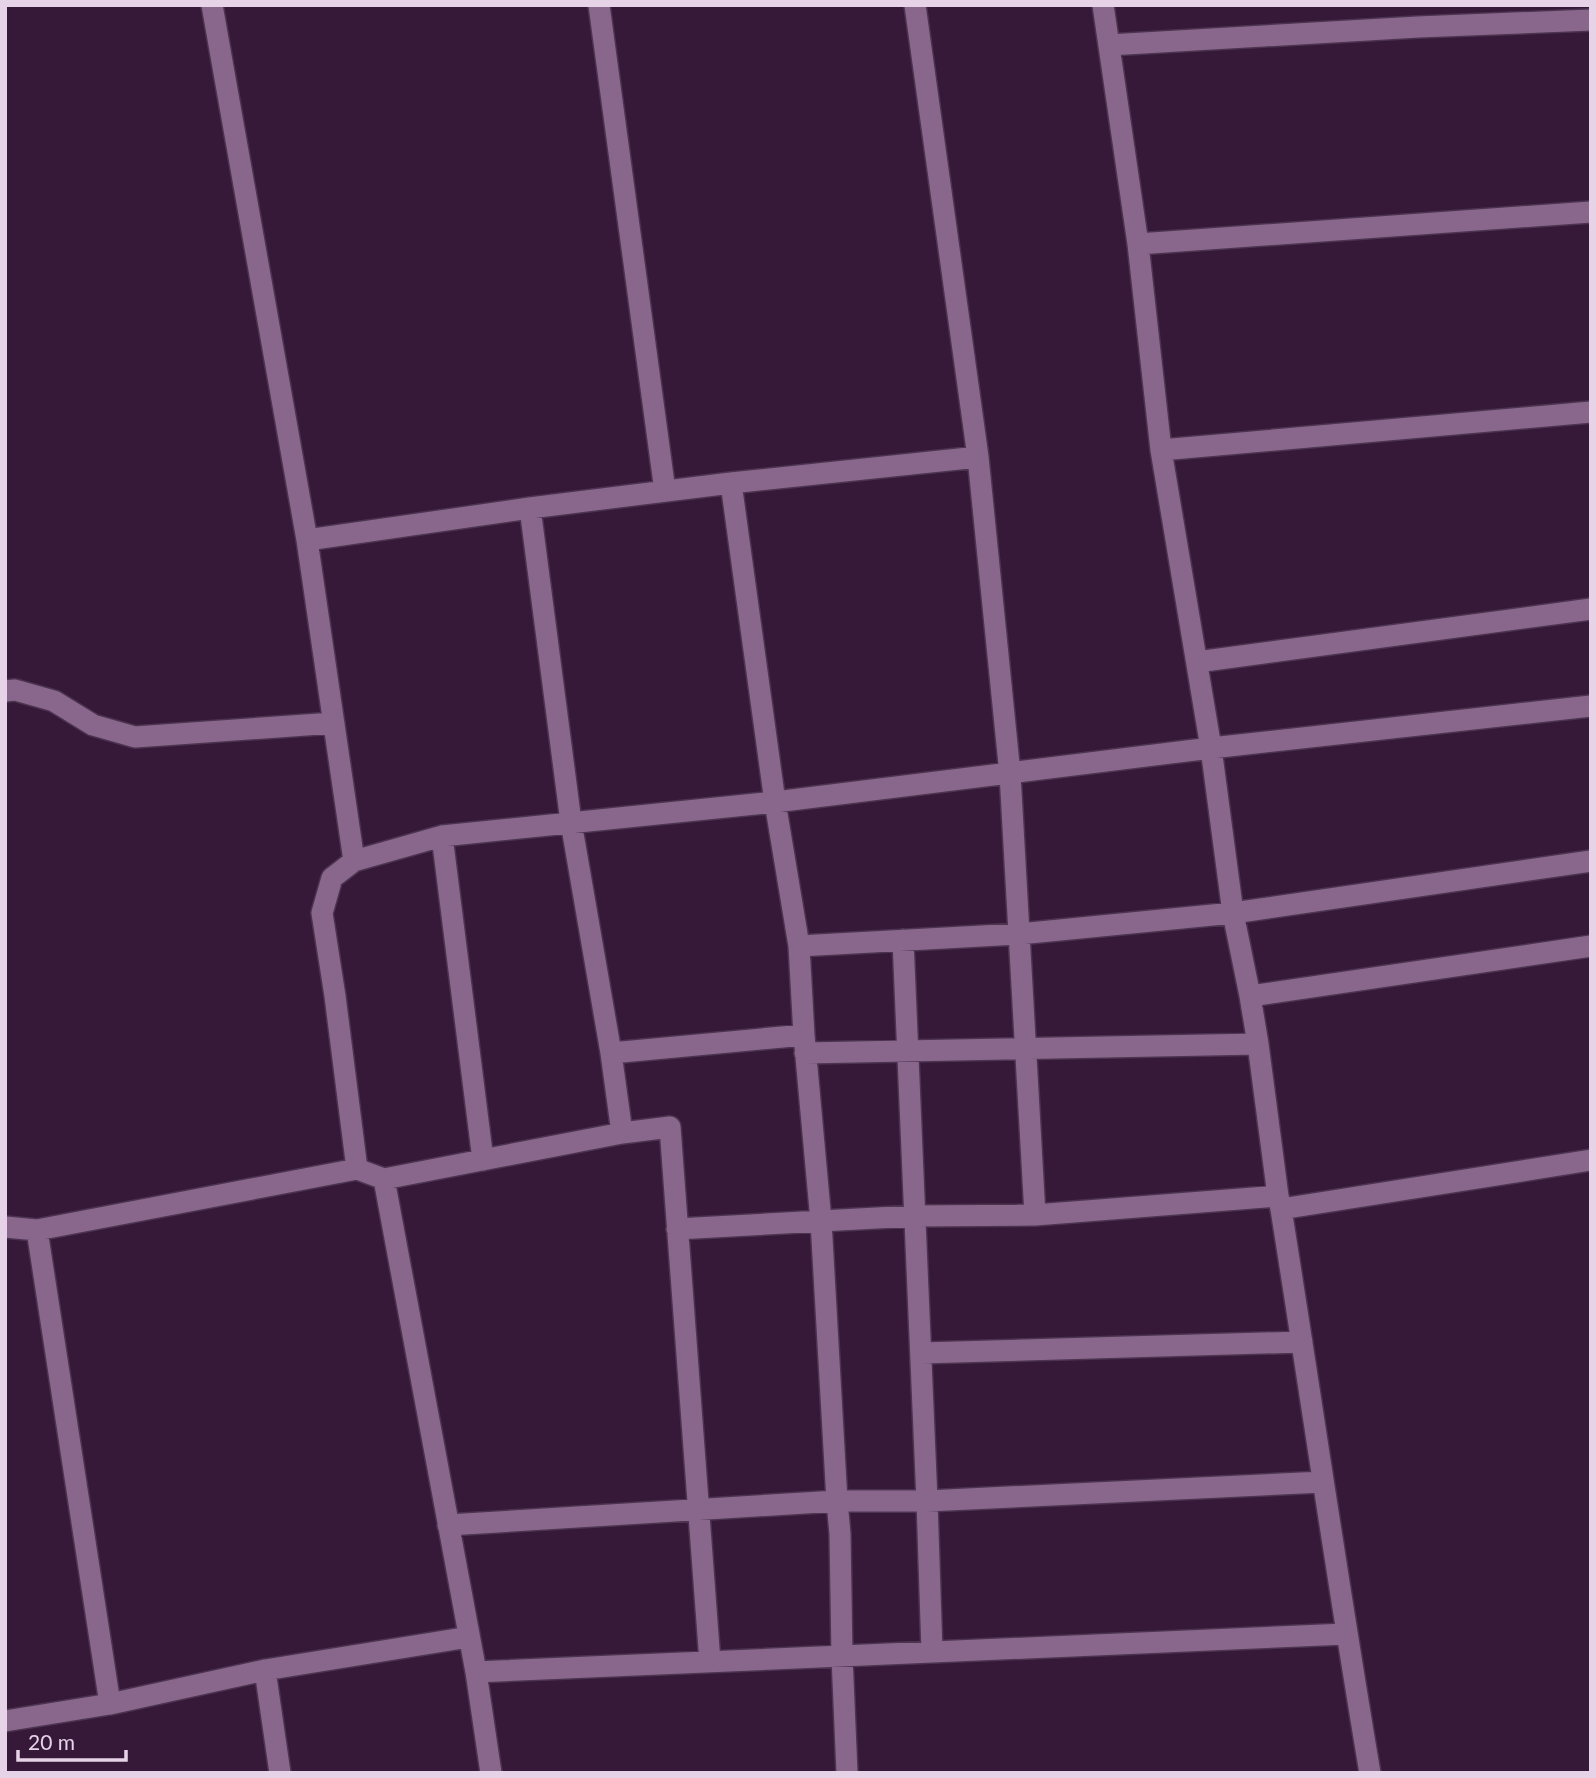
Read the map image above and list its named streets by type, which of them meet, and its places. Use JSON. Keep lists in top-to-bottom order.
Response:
{
  "scale_bar": "20 m"
}
